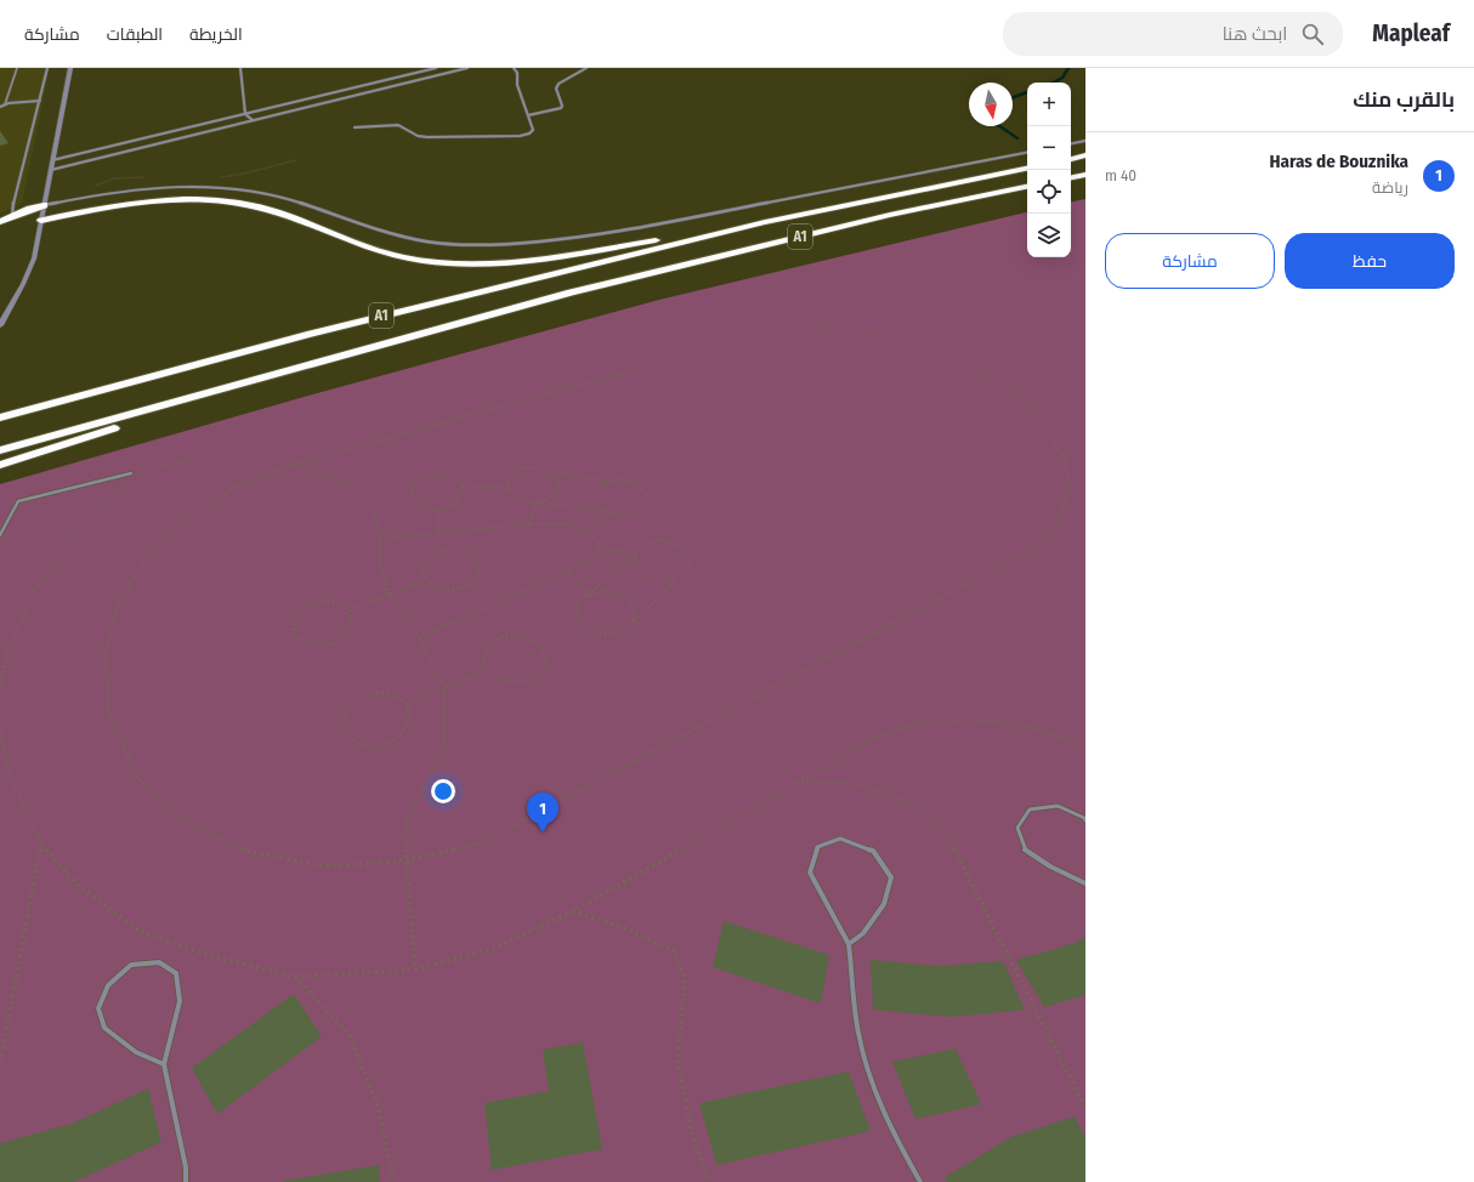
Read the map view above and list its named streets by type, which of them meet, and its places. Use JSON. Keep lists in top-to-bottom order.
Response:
{
  "streets": {
    "highway": ["A1"]
  },
  "north": "bottom",
  "page": {
    "header": "Mapleaf",
    "search": "ابحث هنا",
    "nav": ["الخريطة", "الطبقات", "مشاركة"],
    "heading": "بالقرب منك",
    "map_buttons": ["+", "−"],
    "list": [
      {
        "mark": "1",
        "name": "Haras de Bouznika",
        "note": "رياضة",
        "value": "40 m"
      }
    ],
    "buttons": ["حفظ", "مشاركة"],
    "pins": "1"
  }
}
